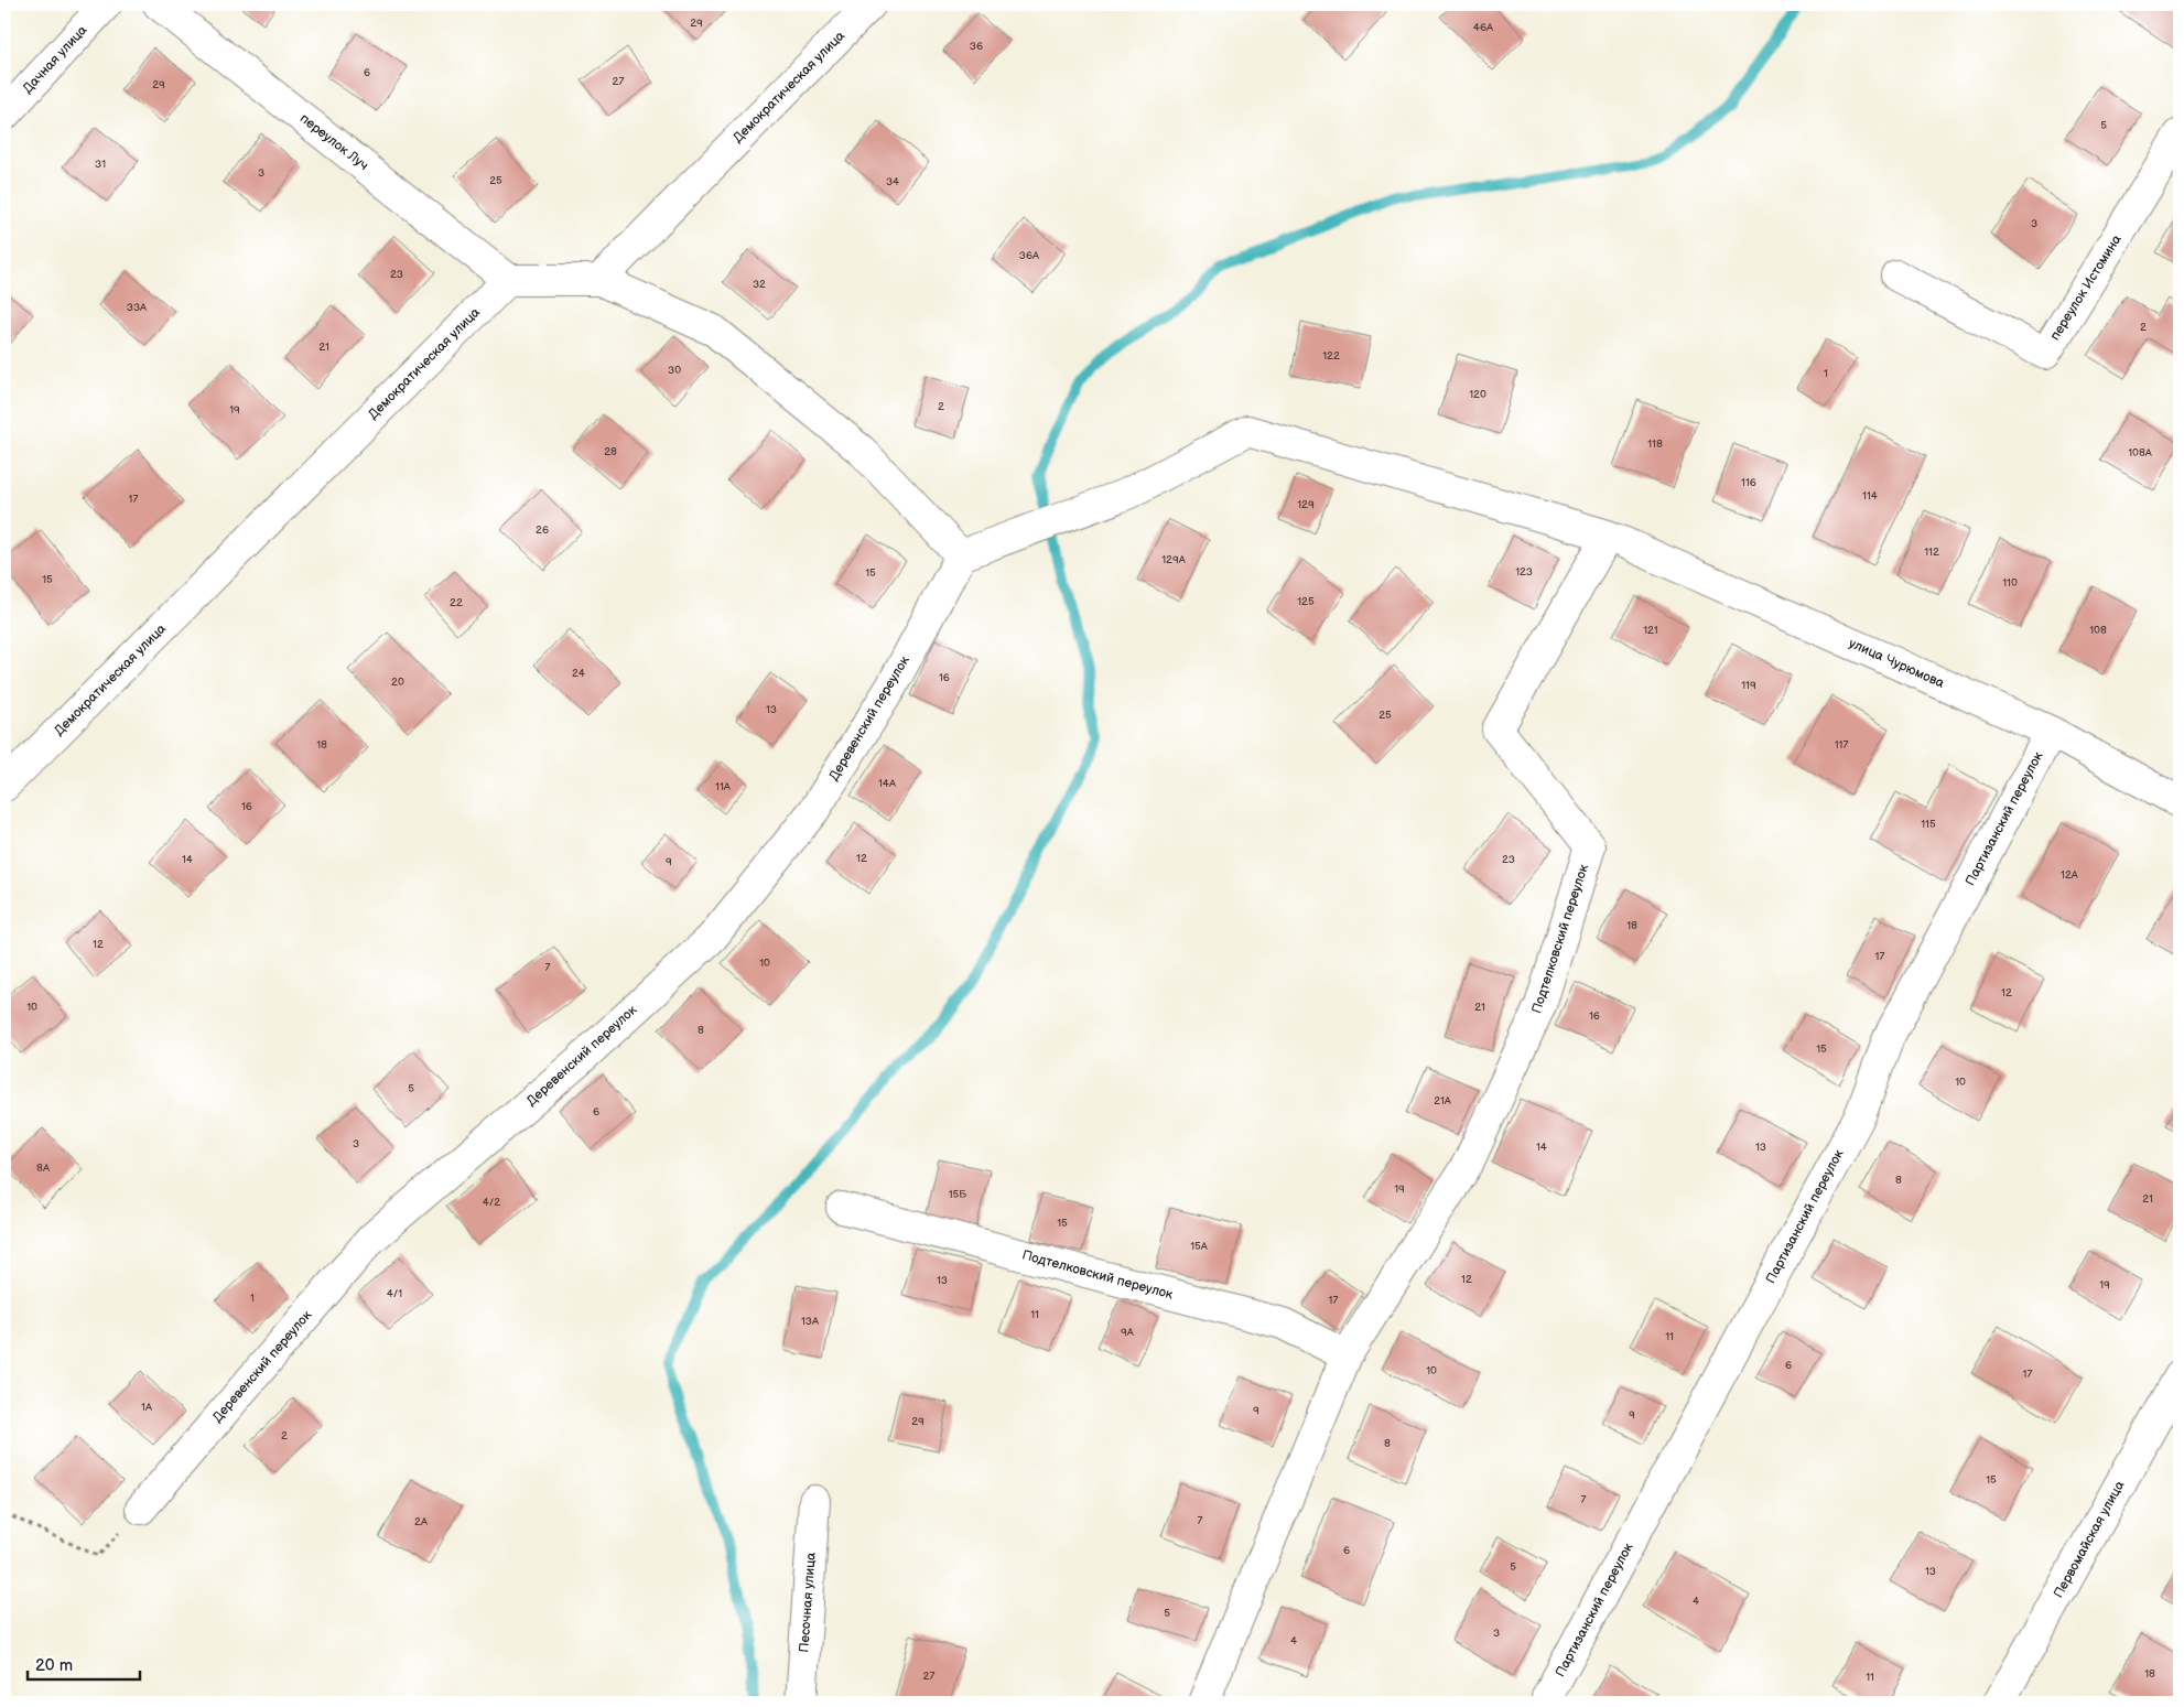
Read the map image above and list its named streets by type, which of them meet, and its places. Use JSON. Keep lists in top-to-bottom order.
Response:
{
  "streets": {
    "street": [
      "Дачная улица",
      "Демократическая улица",
      "переулок Луч",
      "переулок Истомина",
      "улица Чурюмова",
      "Деревенский переулок",
      "Партизанский переулок",
      "Подтелковский переулок",
      "Первомайская улица",
      "Песочная улица"
    ]
  },
  "crossings": [
    ["Демократическая улица", "переулок Луч"],
    ["улица Чурюмова", "Деревенский переулок"],
    ["улица Чурюмова", "Партизанский переулок"],
    ["улица Чурюмова", "Подтелковский переулок"]
  ],
  "house_numbers": [
    "29",
    "46А",
    "36",
    "6",
    "27",
    "29",
    "5",
    "31",
    "3",
    "25",
    "34",
    "3",
    "36А",
    "23",
    "32",
    "33А",
    "2",
    "21",
    "122",
    "30",
    "1",
    "120",
    "2",
    "19",
    "118",
    "28",
    "108А",
    "116",
    "114",
    "17",
    "129",
    "26",
    "112",
    "129А",
    "123",
    "15",
    "15",
    "110",
    "125",
    "22",
    "121",
    "108",
    "24",
    "16",
    "20",
    "119",
    "13",
    "25",
    "18",
    "117",
    "14А",
    "11А",
    "16",
    "115",
    "12",
    "14",
    "23",
    "9",
    "12А",
    "18",
    "12",
    "17",
    "10",
    "7",
    "12",
    "10",
    "21",
    "16",
    "8",
    "15",
    "10",
    "5",
    "21А",
    "6",
    "3",
    "14",
    "13",
    "8А",
    "8",
    "19",
    "15Б",
    "21",
    "4/2",
    "15",
    "15А",
    "12",
    "13",
    "19",
    "4/1",
    "1",
    "17",
    "11",
    "13А",
    "9А",
    "11",
    "6",
    "10",
    "17",
    "1А",
    "9",
    "9",
    "29",
    "2",
    "8",
    "15",
    "7",
    "7",
    "2А",
    "6",
    "5",
    "13",
    "4",
    "5",
    "3",
    "4",
    "18",
    "27",
    "11"
  ],
  "scale_bar": "20 m"
}
